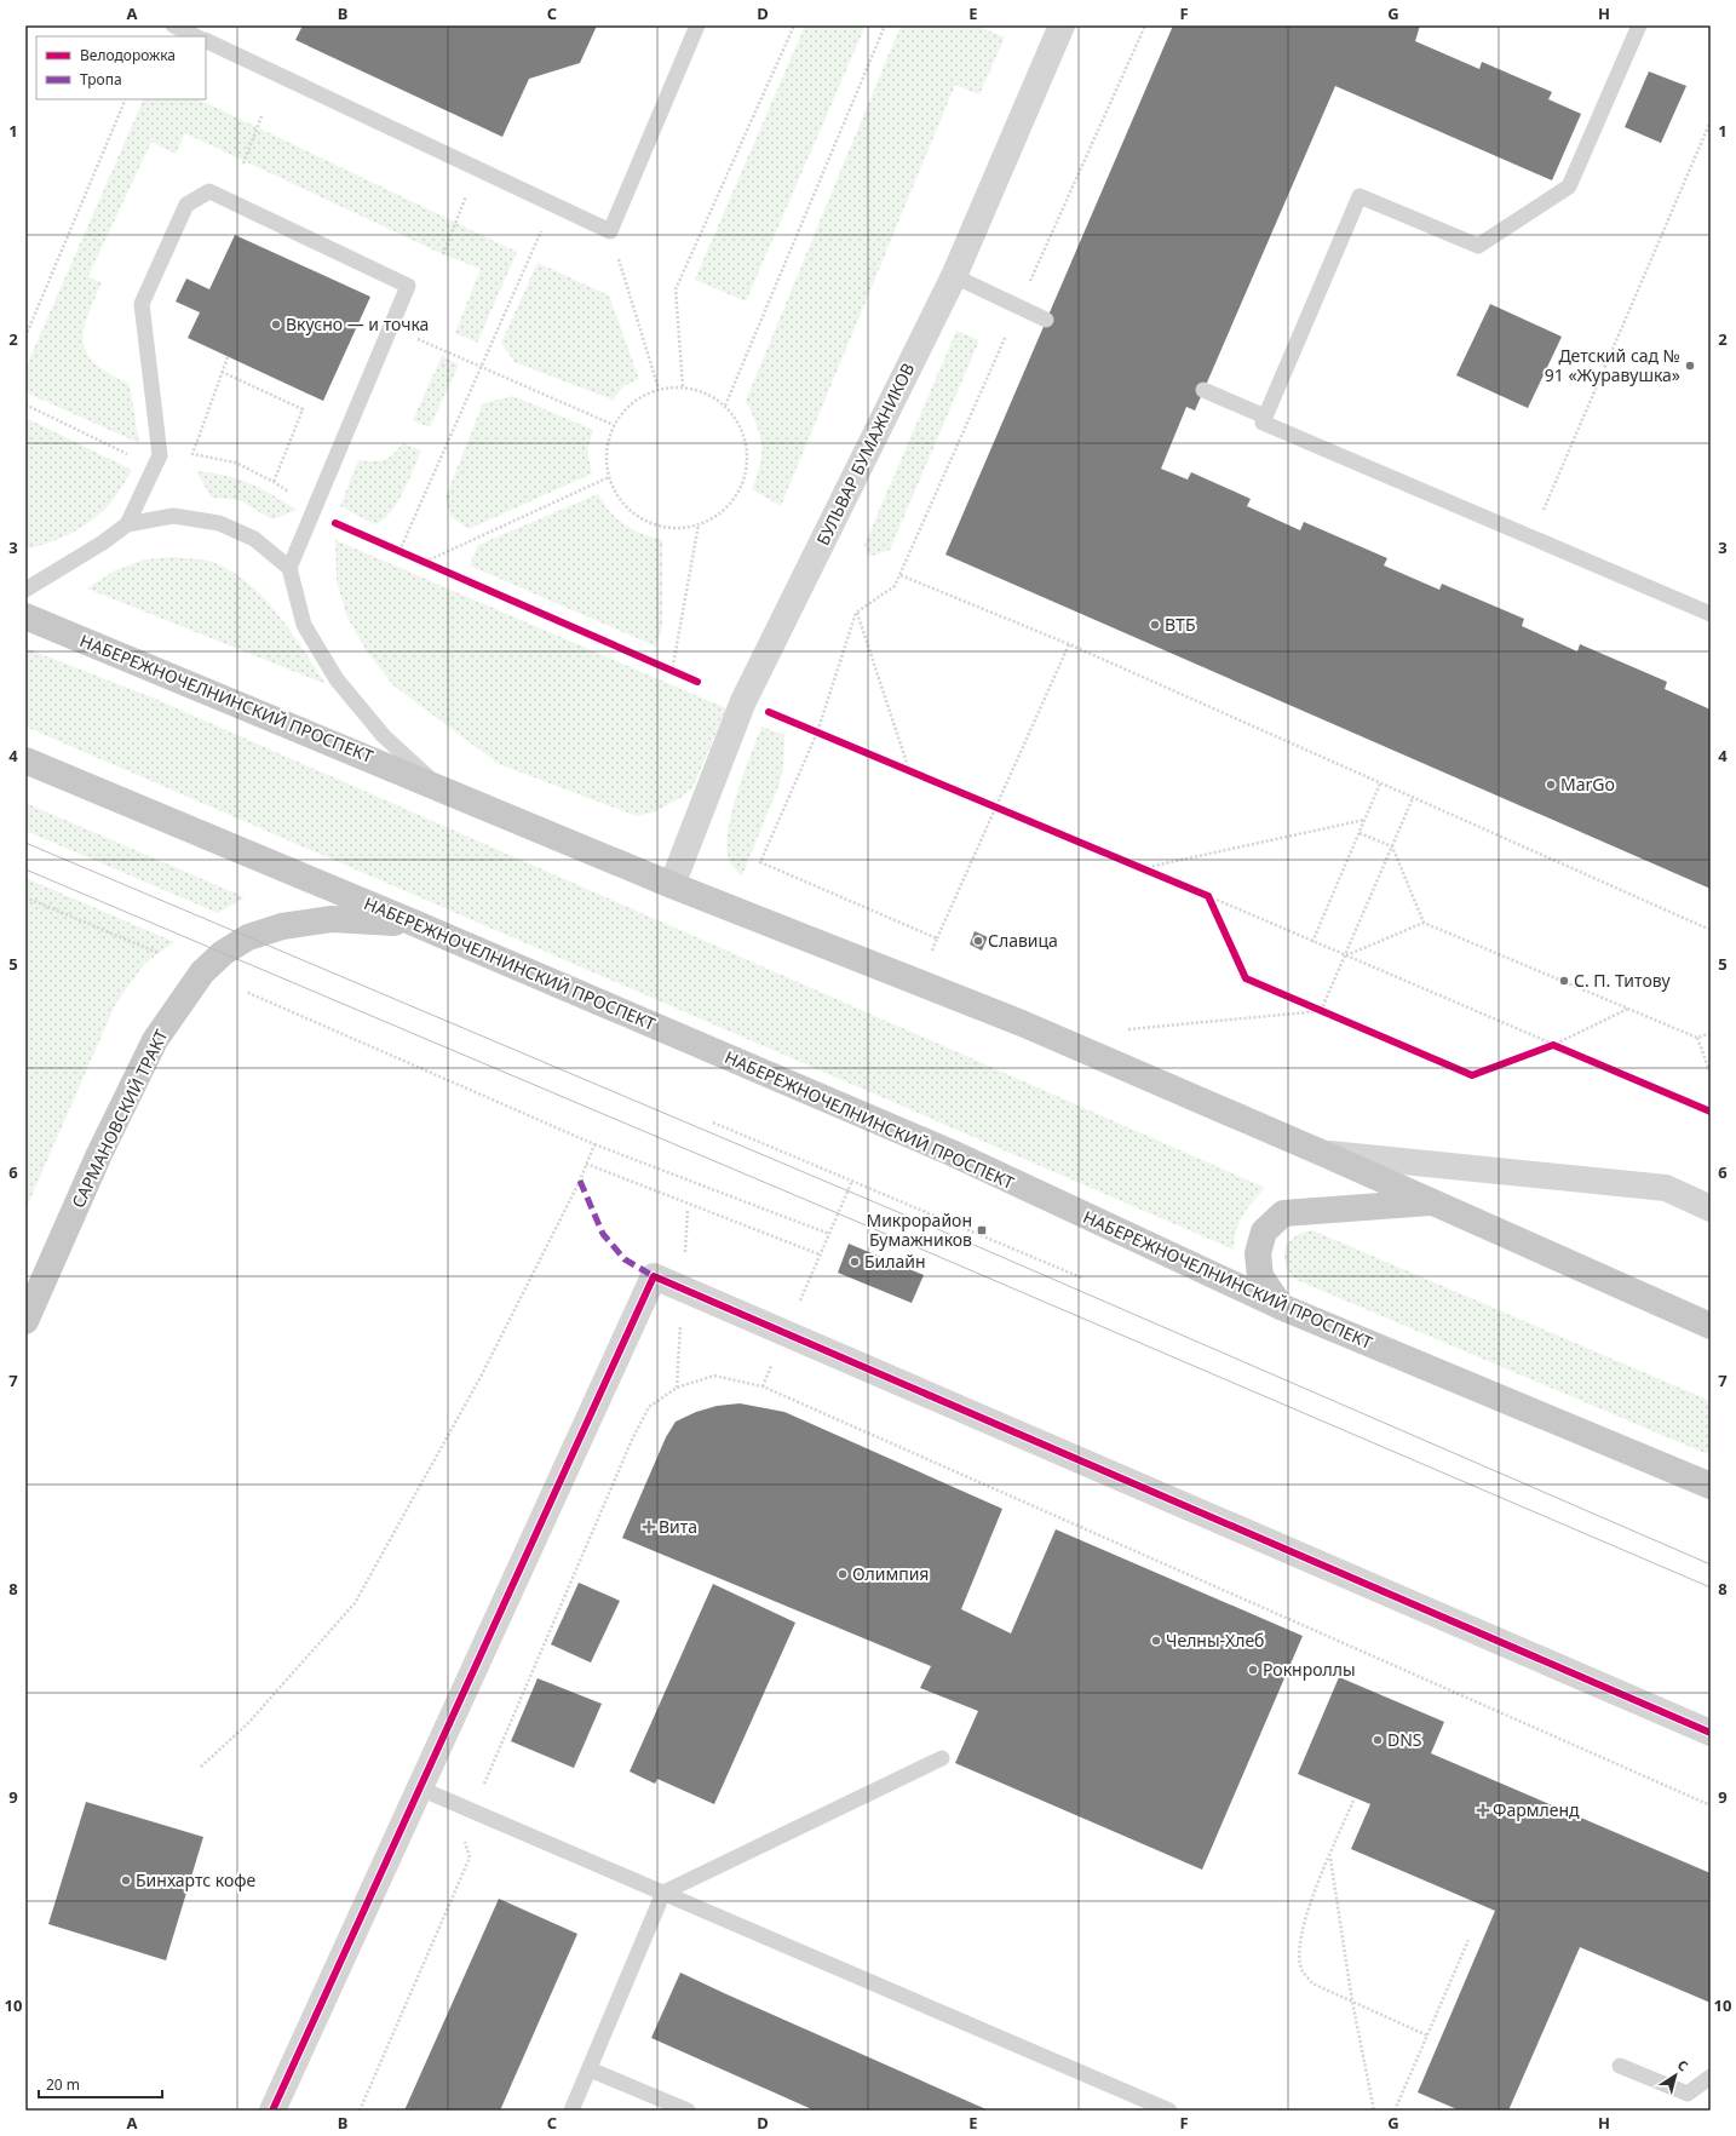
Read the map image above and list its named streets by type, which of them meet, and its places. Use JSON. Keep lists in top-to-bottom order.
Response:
{
  "streets": {
    "main road": ["НАБЕРЕЖНОЧЕЛНИНСКИЙ ПРОСПЕКТ", "САРМАНОВСКИЙ ТРАКТ"],
    "street": ["БУЛЬВАР БУМАЖНИКОВ"]
  },
  "crossings": [
    ["БУЛЬВАР БУМАЖНИКОВ", "НАБЕРЕЖНОЧЕЛНИНСКИЙ ПРОСПЕКТ"],
    ["НАБЕРЕЖНОЧЕЛНИНСКИЙ ПРОСПЕКТ", "САРМАНОВСКИЙ ТРАКТ"]
  ],
  "places": {
    "other": [
      "Вкусно — и точка",
      "Детский сад № 91 «Журавушка»",
      "ВТБ",
      "МarGo",
      "Славица",
      "С. П. Титову",
      "Билайн",
      "Олимпия",
      "Челны-Хлеб",
      "Рокнроллы",
      "DNS",
      "Бинхартс кофе"
    ],
    "transit": ["Микрорайон Бумажников"],
    "health": ["Вита", "Фармленд"]
  },
  "legend": ["Велодорожка", "Тропа"],
  "scale_bar": "20 m",
  "north": "top right",
  "grid": {
    "columns": [
      "A",
      "B",
      "C",
      "D",
      "E",
      "F",
      "G",
      "H"
    ],
    "rows": [
      "1",
      "2",
      "3",
      "4",
      "5",
      "6",
      "7",
      "8",
      "9",
      "10"
    ]
  }
}
